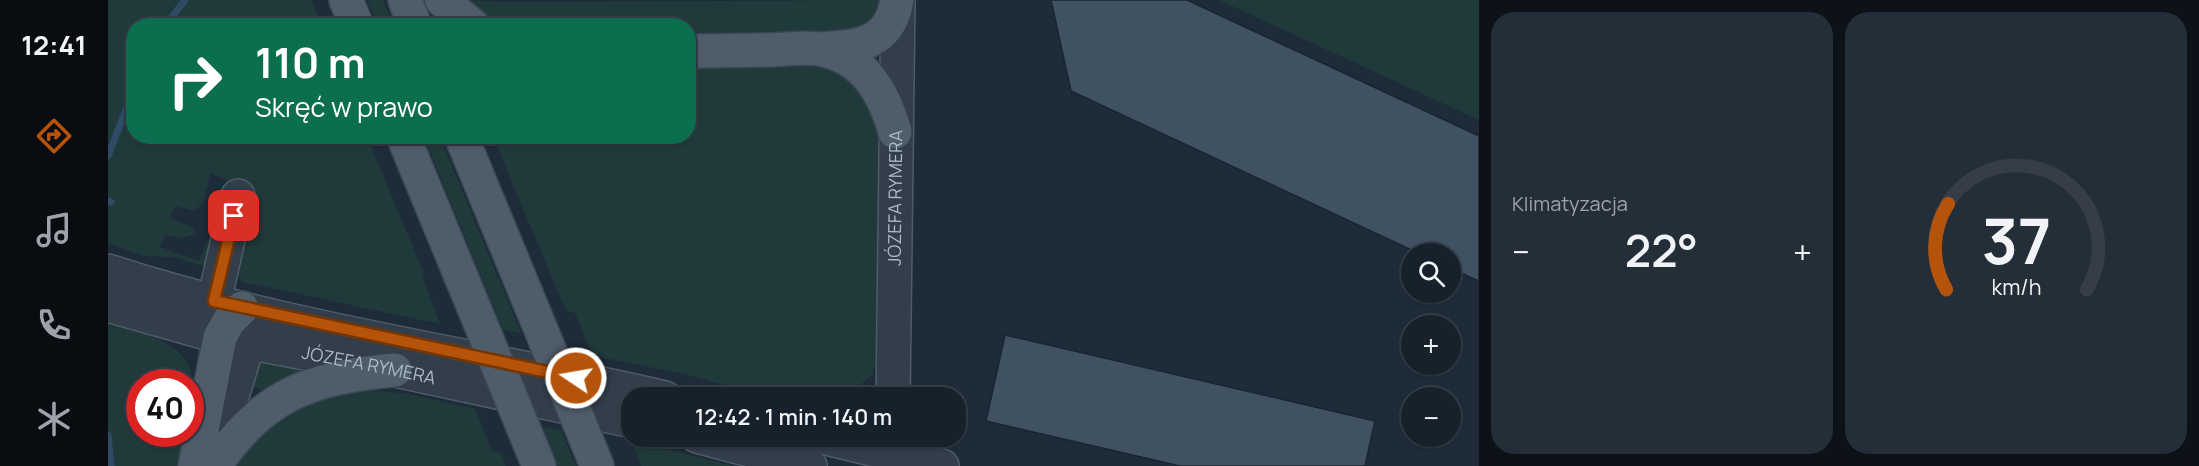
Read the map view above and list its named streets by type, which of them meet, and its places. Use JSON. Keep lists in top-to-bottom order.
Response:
{
  "streets": {
    "street": ["JÓZEFA RYMERA"]
  },
  "page": {
    "tabs": "12:41",
    "tile": "Klimatyzacja",
    "turn": ["110 m", "Skręć w prawo"],
    "heat": ["−", "22°", "+"],
    "map_buttons": ["+", "−"],
    "limit": "40",
    "trip": "12:42 · 1 min · 140 m",
    "gauge": ["37", "km/h"]
  }
}
